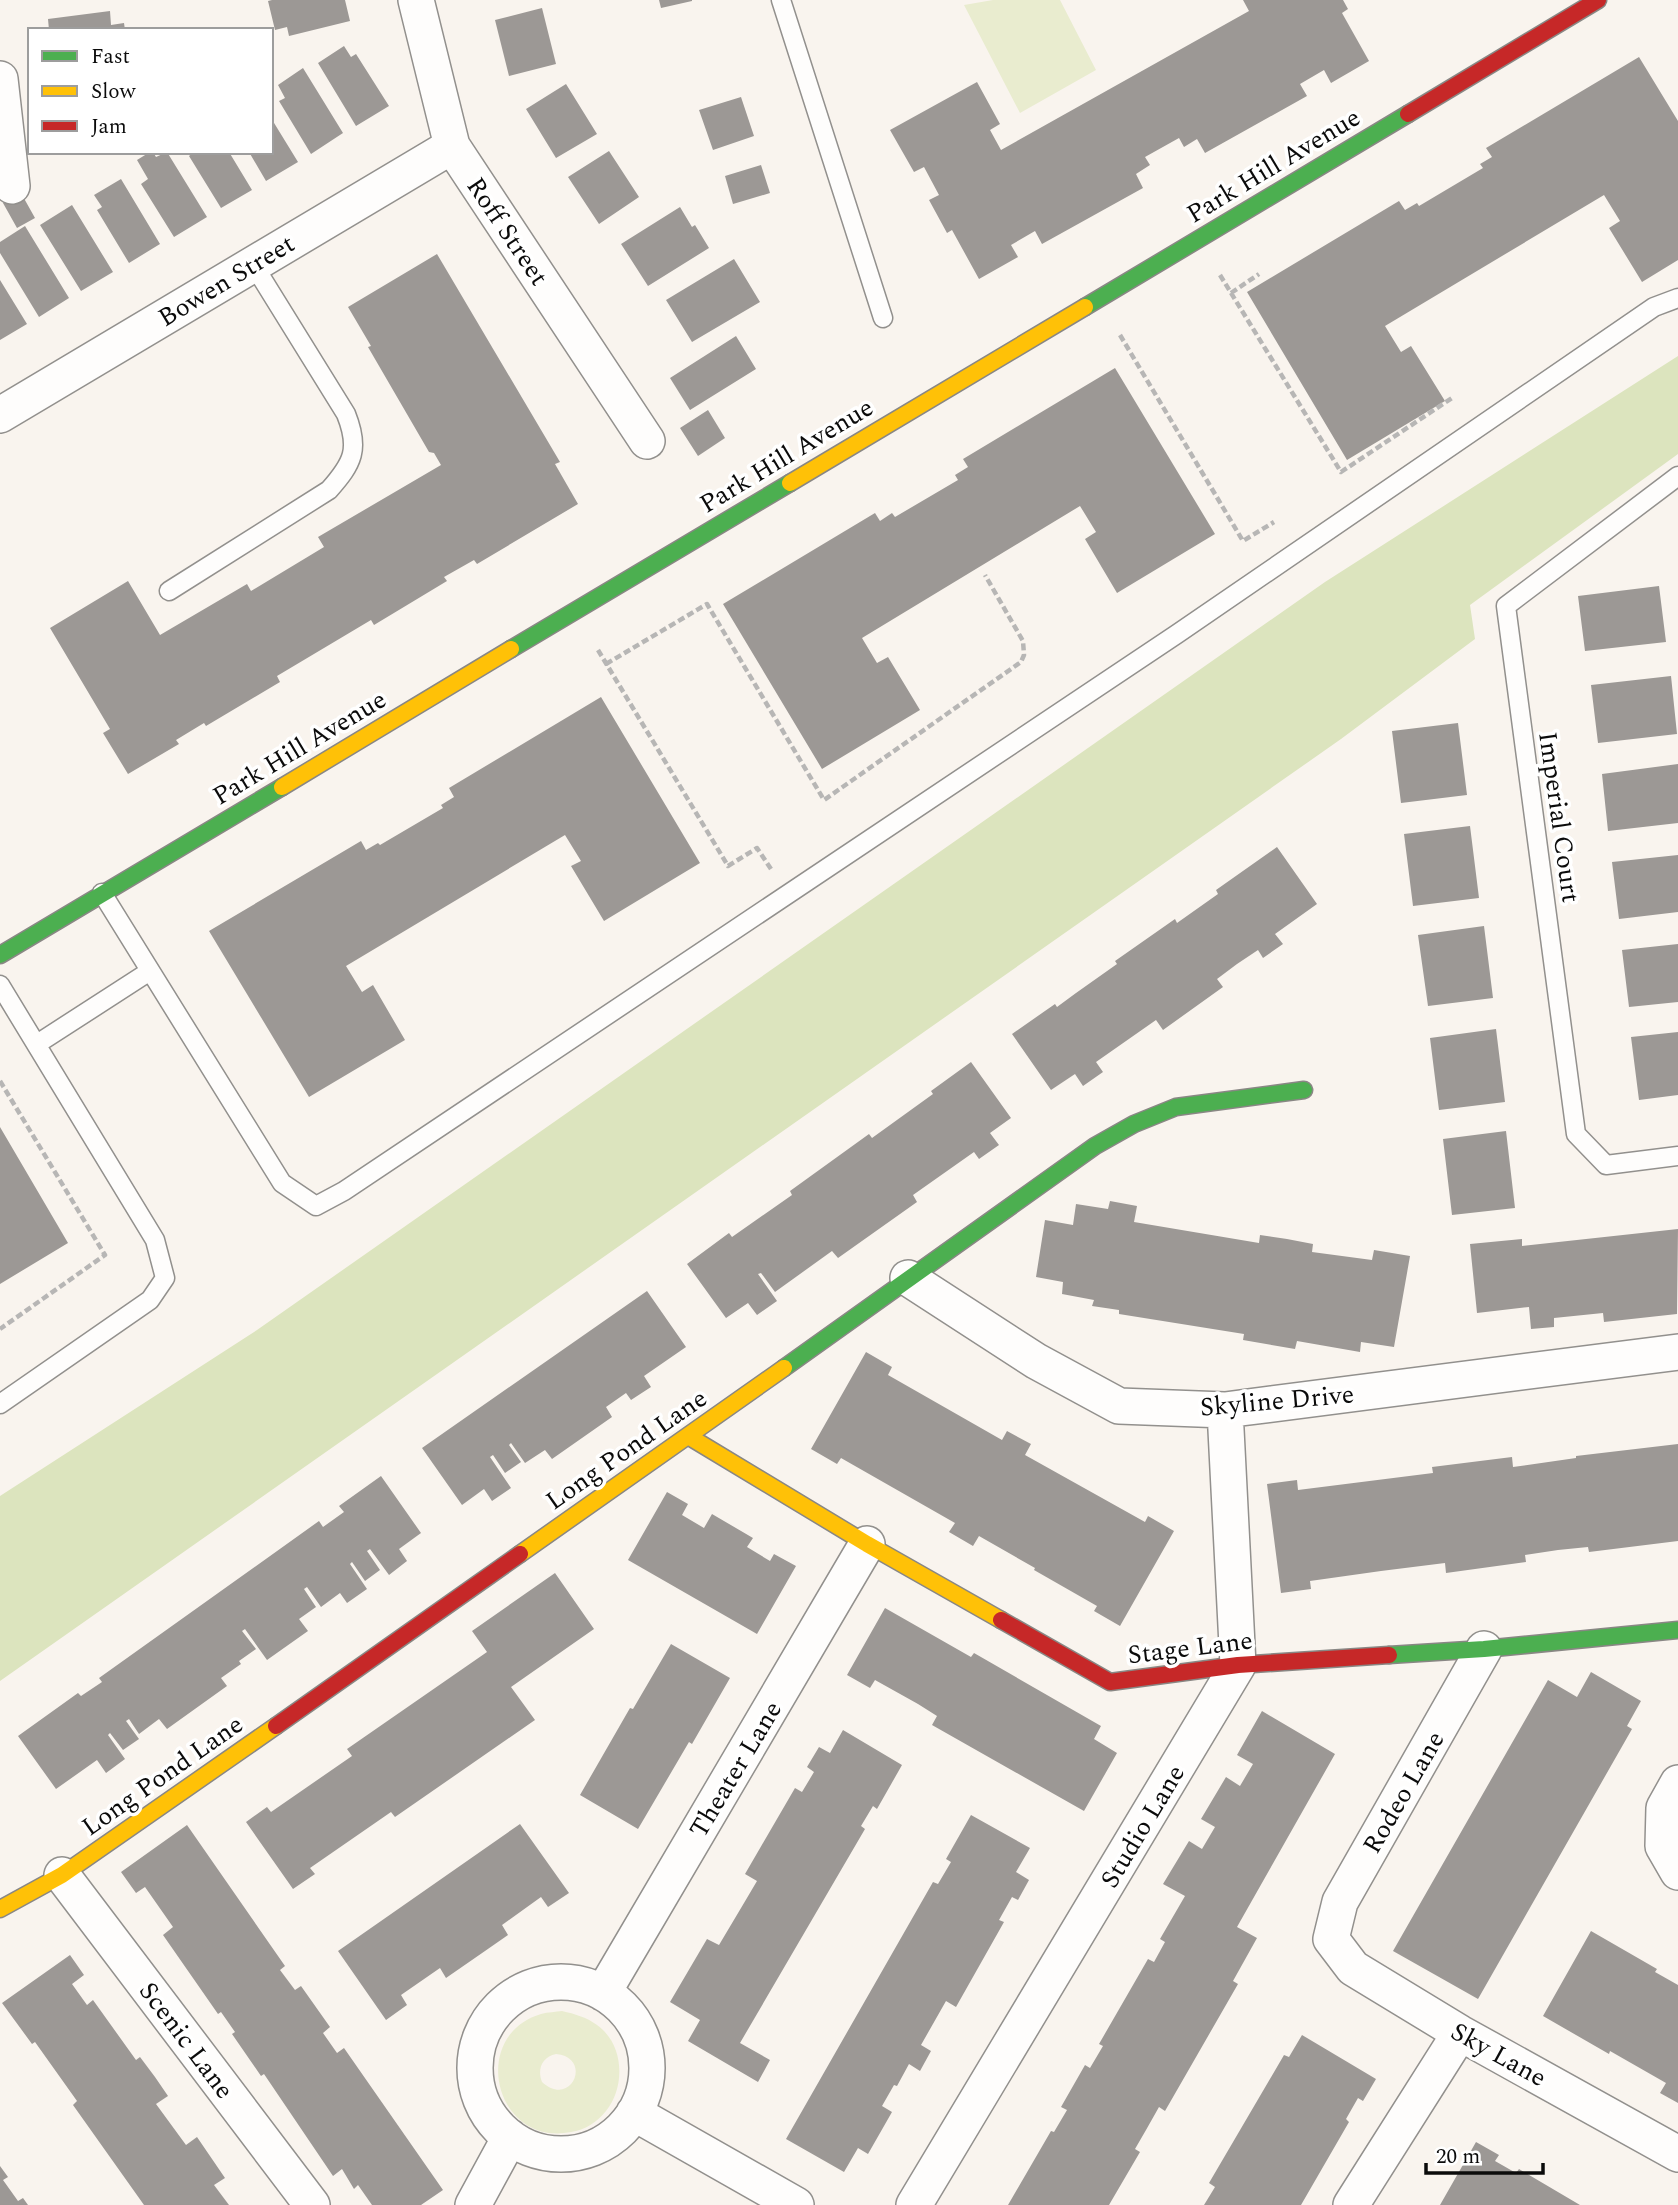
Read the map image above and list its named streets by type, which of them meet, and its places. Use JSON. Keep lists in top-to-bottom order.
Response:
{
  "streets": {
    "street": [
      "Park Hill Avenue",
      "Roff Street",
      "Bowen Street",
      "Skyline Drive",
      "Long Pond Lane",
      "Stage Lane",
      "Theater Lane",
      "Rodeo Lane",
      "Studio Lane",
      "Scenic Lane",
      "Sky Lane"
    ],
    "lane": ["Imperial Court"]
  },
  "crossings": [
    ["Roff Street", "Bowen Street"],
    ["Skyline Drive", "Long Pond Lane"],
    ["Long Pond Lane", "Stage Lane"],
    ["Long Pond Lane", "Scenic Lane"],
    ["Stage Lane", "Theater Lane"],
    ["Stage Lane", "Rodeo Lane"],
    ["Stage Lane", "Studio Lane"],
    ["Rodeo Lane", "Sky Lane"]
  ],
  "legend": ["Fast", "Slow", "Jam"],
  "scale_bar": "20 m"
}
